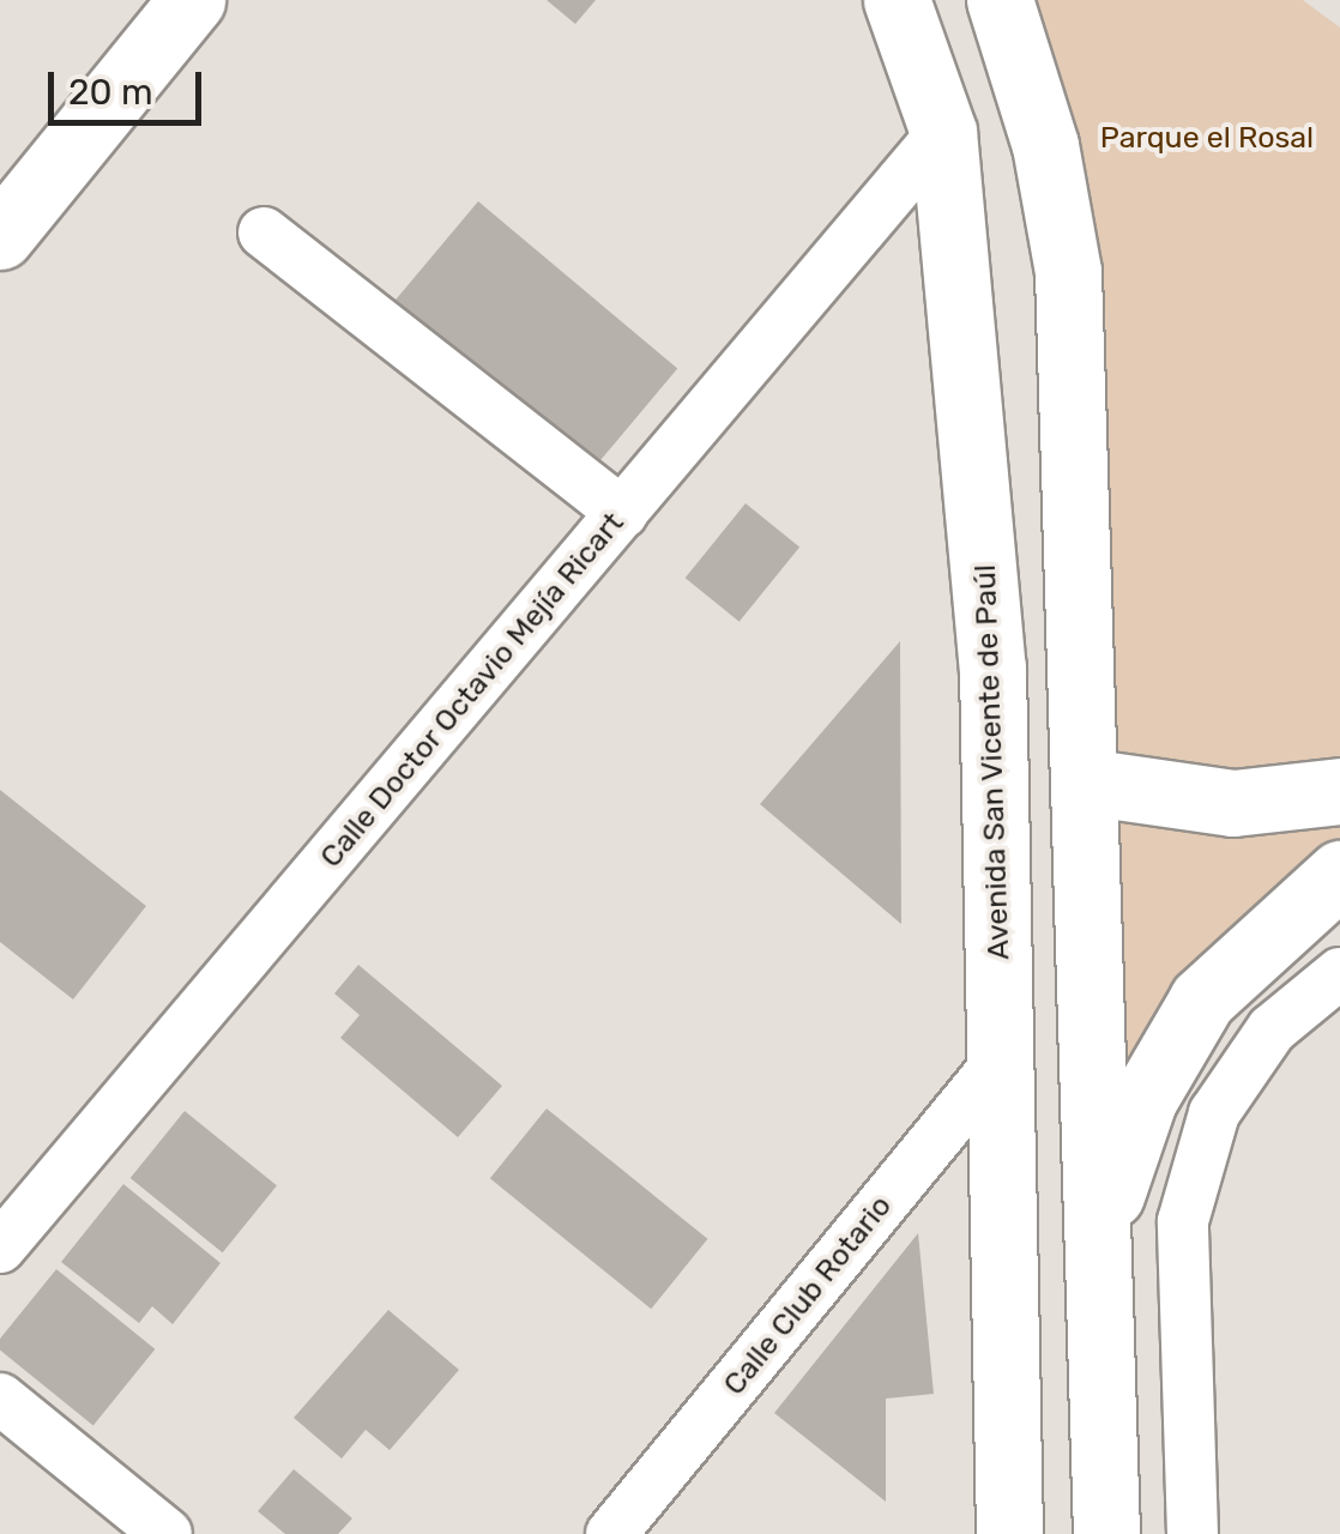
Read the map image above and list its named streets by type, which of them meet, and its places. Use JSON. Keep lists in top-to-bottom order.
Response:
{
  "streets": {
    "main road": ["Avenida San Vicente de Paúl"],
    "street": ["Calle Doctor Octavio Mejía Ricart", "Calle Club Rotario"]
  },
  "crossings": [
    ["Calle Doctor Octavio Mejía Ricart", "Avenida San Vicente de Paúl"],
    ["Avenida San Vicente de Paúl", "Calle Club Rotario"]
  ],
  "parks": ["Parque el Rosal"],
  "scale_bar": "20 m"
}
